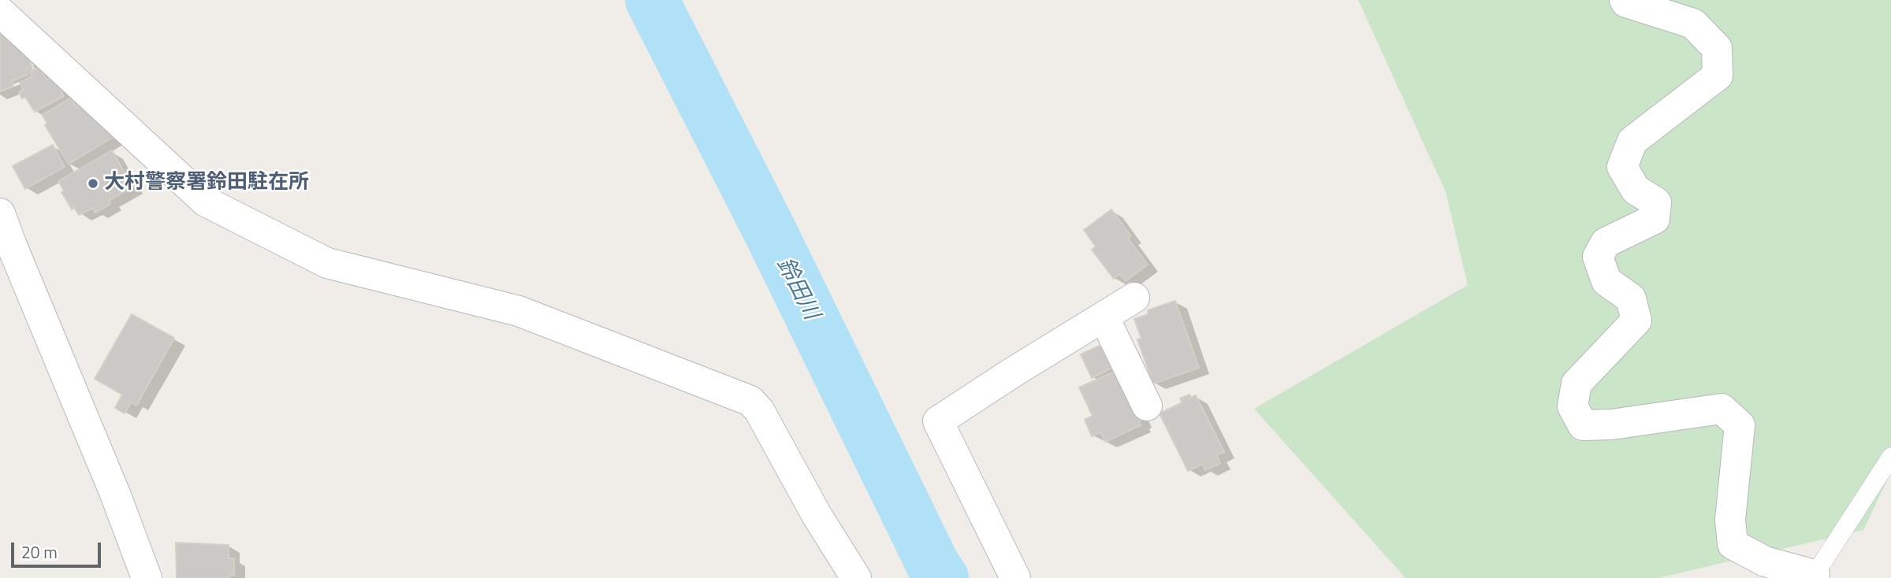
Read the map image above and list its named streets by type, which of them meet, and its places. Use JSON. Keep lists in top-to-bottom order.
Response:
{
  "water": ["鈴田川"],
  "places": ["大村警察署鈴田駐在所"],
  "scale_bar": "20 m"
}
